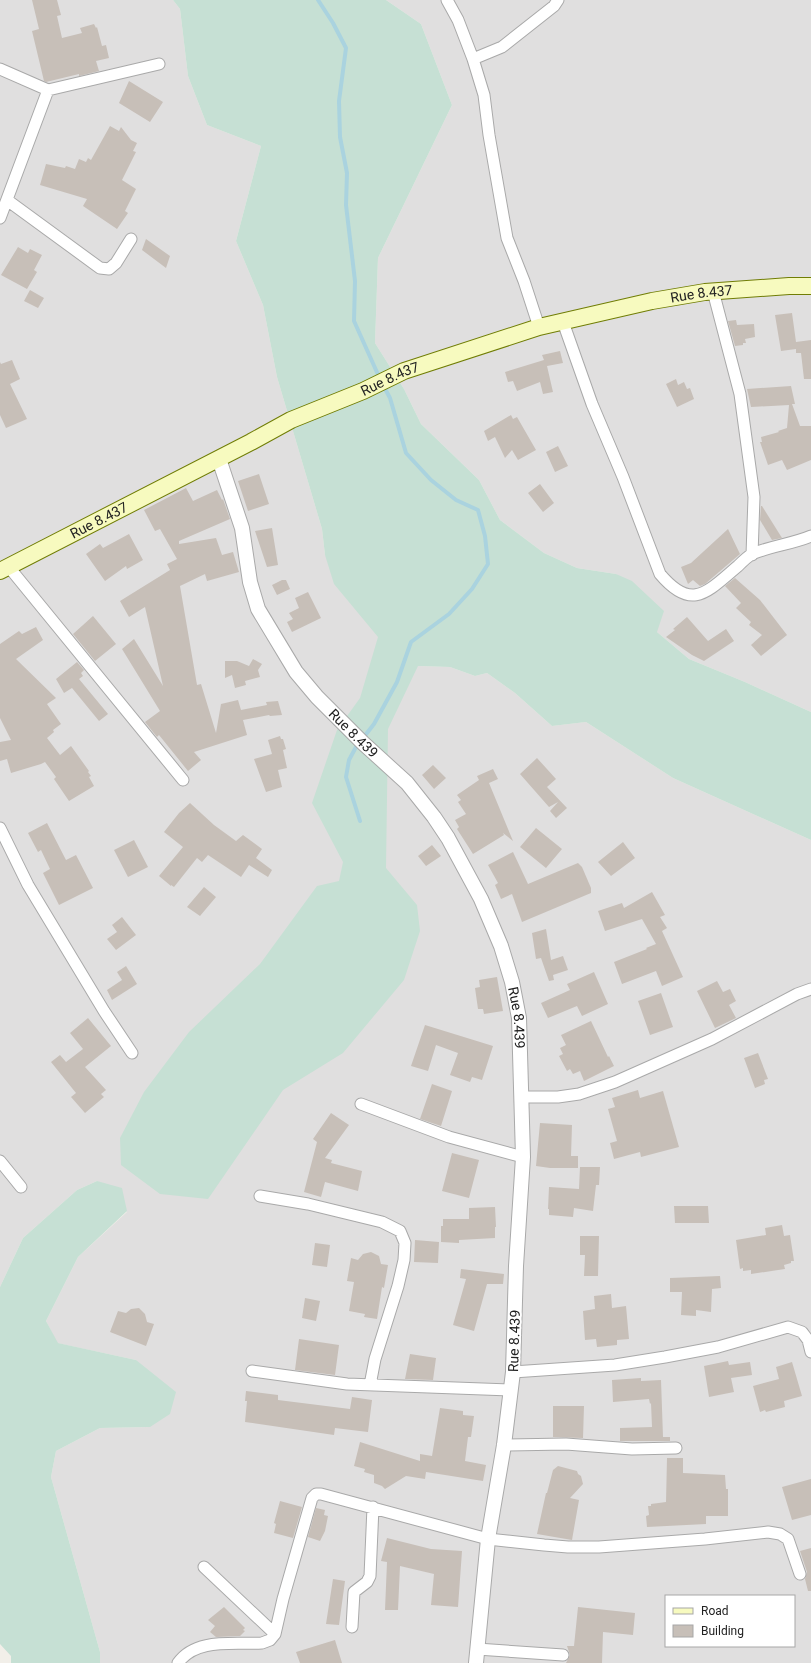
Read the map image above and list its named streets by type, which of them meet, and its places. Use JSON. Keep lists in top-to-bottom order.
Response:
{
  "streets": {
    "main road": ["Rue 8.437"],
    "street": ["Rue 8.439"]
  },
  "crossings": [
    ["Rue 8.437", "Rue 8.439"]
  ],
  "legend": ["Road", "Building"]
}
